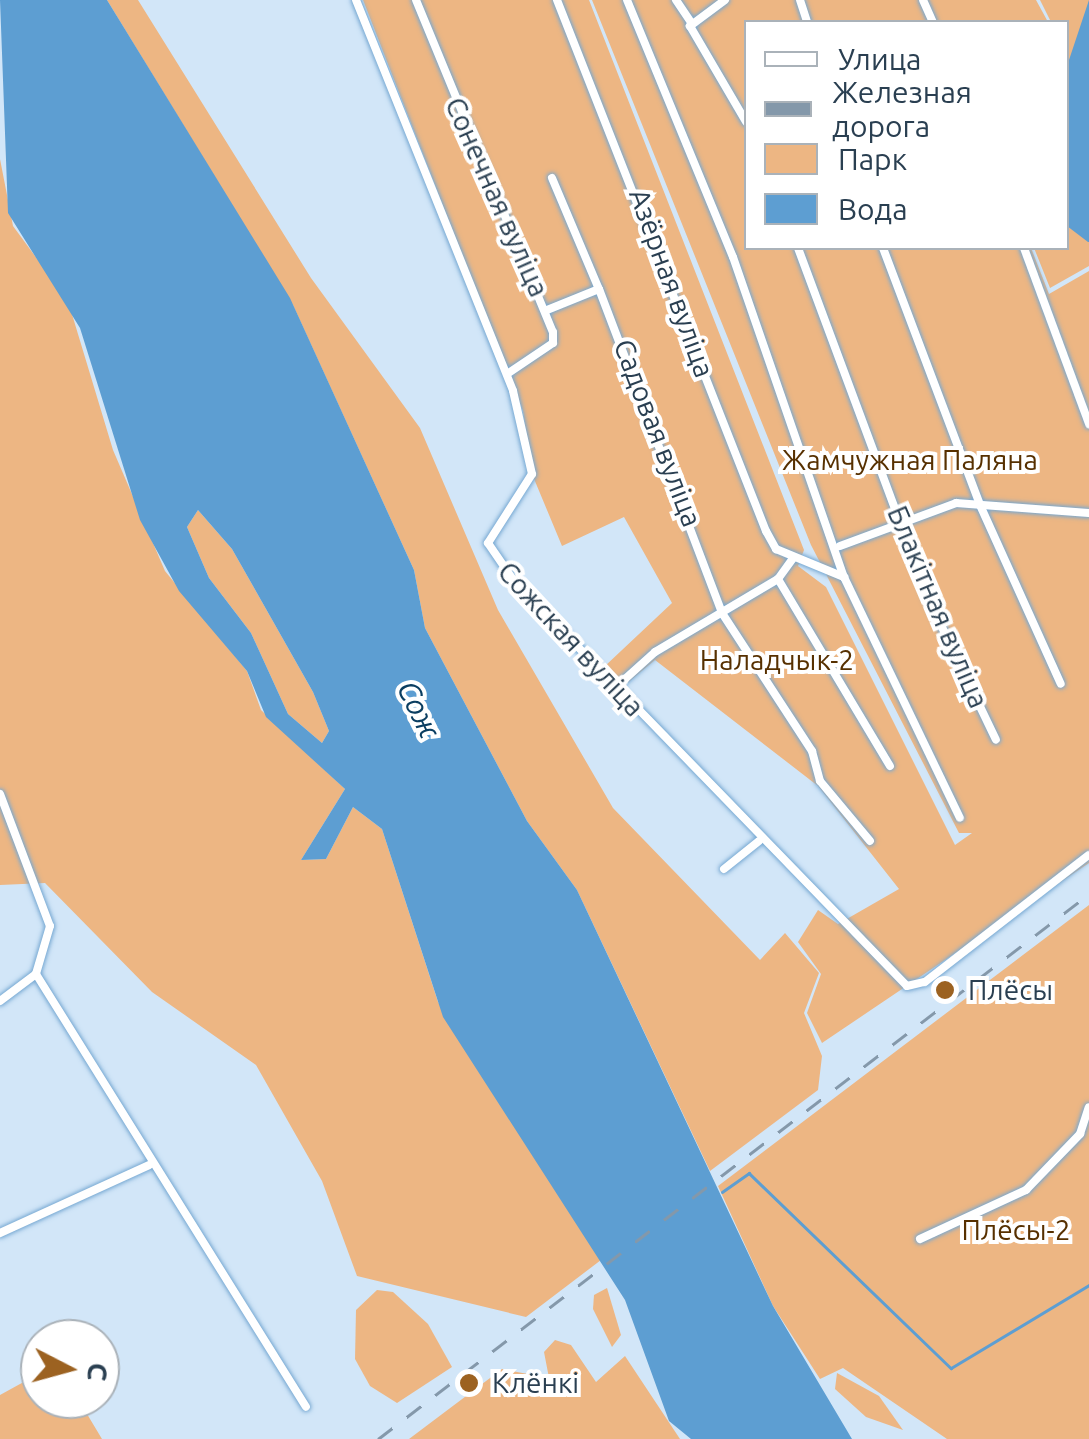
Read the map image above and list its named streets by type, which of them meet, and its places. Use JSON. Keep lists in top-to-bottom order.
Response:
{
  "streets": {
    "street": [
      "Сонечная вуліца",
      "Азёрная вуліца",
      "Садовая вуліца",
      "Блакітная вуліца",
      "Сожская вуліца"
    ]
  },
  "crossings": [
    ["Сонечная вуліца", "Сожская вуліца"]
  ],
  "water": ["Сож"],
  "parks": ["Жамчужная Паляна", "Наладчык-2", "Плёсы-2"],
  "places": ["Плёсы", "Клёнкі"],
  "legend": [
    "Улица",
    "Железная дорога",
    "Парк",
    "Вода"
  ],
  "north": "right"
}
